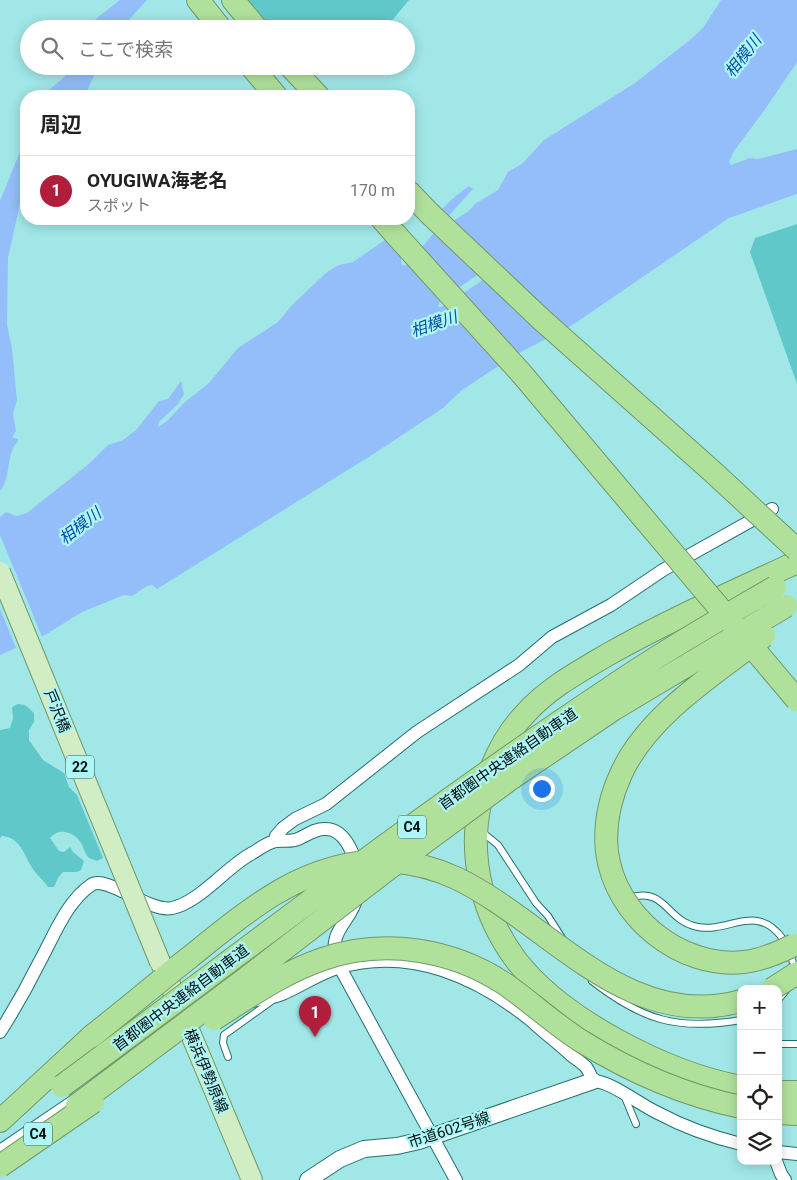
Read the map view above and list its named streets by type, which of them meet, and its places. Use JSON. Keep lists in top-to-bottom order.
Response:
{
  "streets": {
    "highway": ["首都圏中央連絡自動車道", "C4"],
    "main road": ["戸沢橋", "22", "横浜伊勢原線"],
    "street": ["市道602号線"]
  },
  "crossings": [
    ["戸沢橋", "横浜伊勢原線"]
  ],
  "water": ["相模川"],
  "page": {
    "search": "ここで検索",
    "heading": "周辺",
    "list": [
      {
        "mark": "1",
        "name": "OYUGIWA海老名",
        "note": "スポット",
        "value": "170 m"
      }
    ],
    "map_buttons": ["+", "−"],
    "pins": "1"
  }
}
